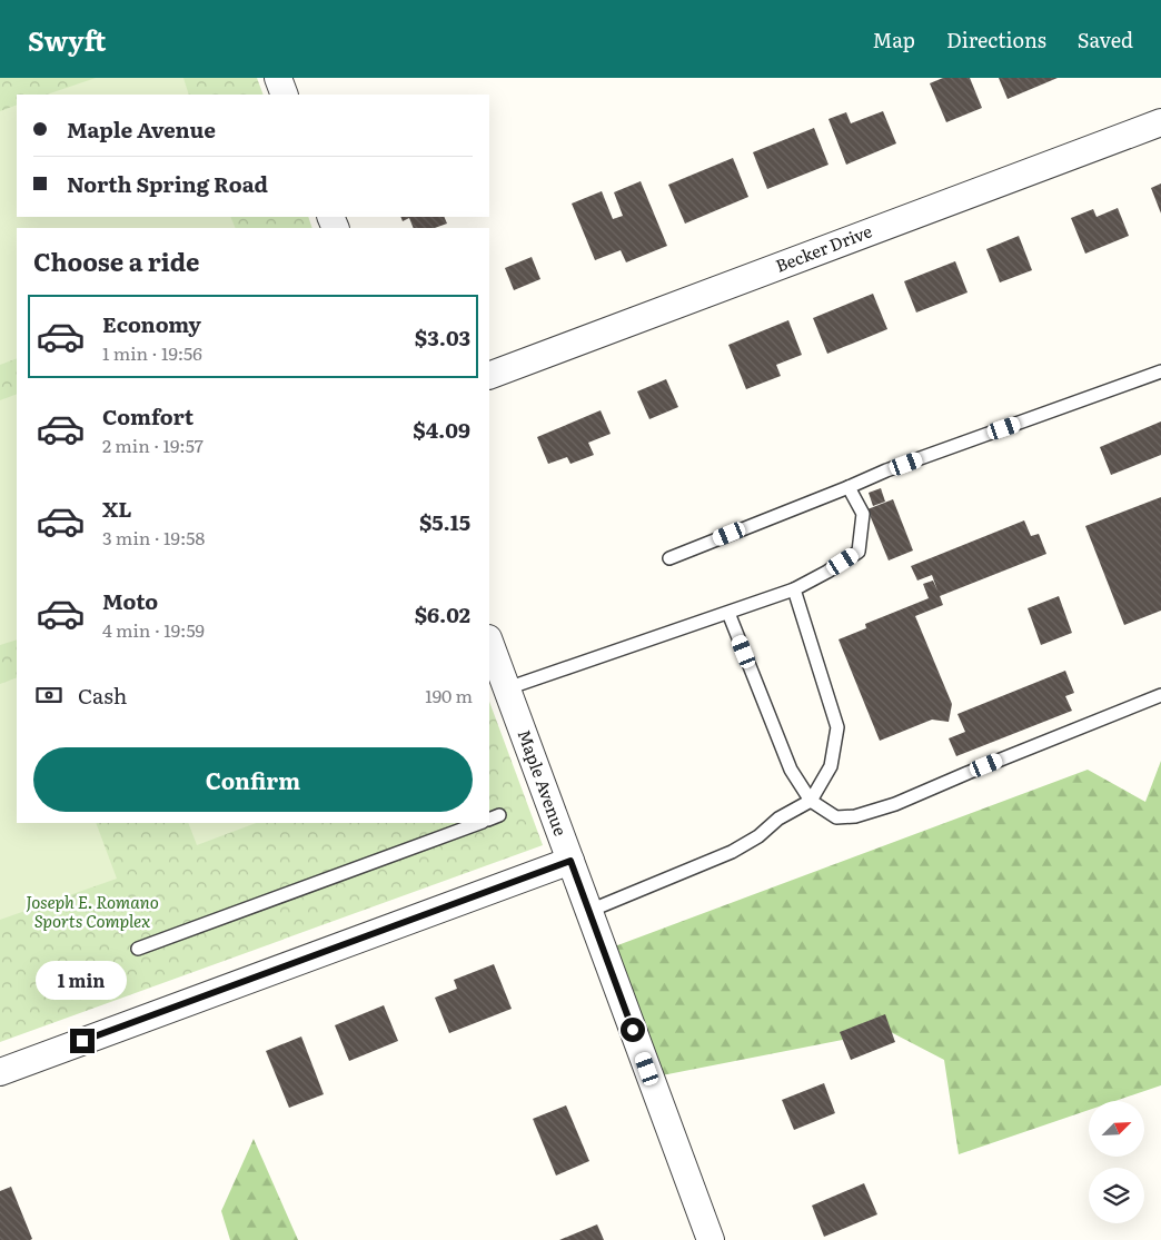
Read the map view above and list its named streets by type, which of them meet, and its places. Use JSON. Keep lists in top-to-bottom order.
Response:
{
  "streets": {
    "street": ["Becker Drive", "Maple Avenue"]
  },
  "parks": ["Joseph E. Romano Sports Complex"],
  "north": "top right",
  "page": {
    "header": "Swyft",
    "nav": ["Map", "Directions", "Saved"],
    "banner": ["Maple Avenue", "North Spring Road"],
    "heading": "Choose a ride",
    "list": [
      {
        "name": "Economy",
        "note": "1 min · 19:56",
        "value": "$3.03"
      },
      {
        "name": "Comfort",
        "note": "2 min · 19:57",
        "value": "$4.09"
      },
      {
        "name": "XL",
        "note": "3 min · 19:58",
        "value": "$5.15"
      },
      {
        "name": "Moto",
        "note": "4 min · 19:59",
        "value": "$6.02"
      }
    ],
    "pay": ["Cash", "190 m"],
    "buttons": "Confirm",
    "bubble": "1 min"
  }
}
